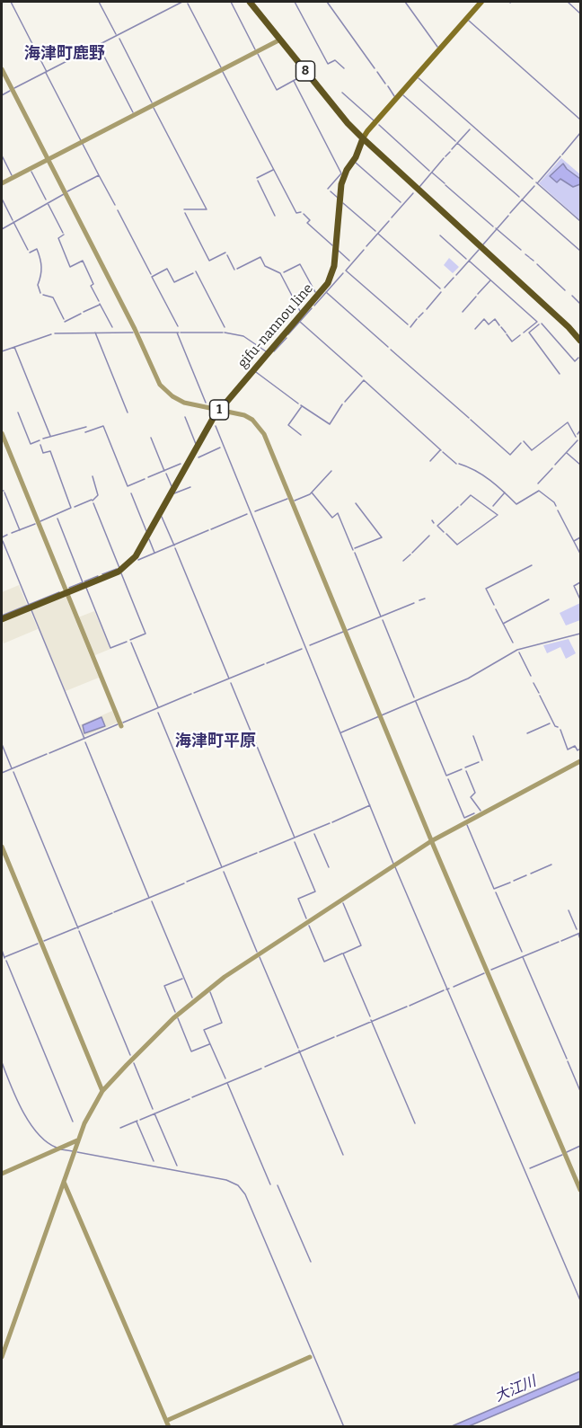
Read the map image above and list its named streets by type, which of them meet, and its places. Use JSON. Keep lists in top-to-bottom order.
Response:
{
  "streets": {
    "main road": ["8", "gifu-nannou line", "1"]
  },
  "crossings": [
    ["8", "gifu-nannou line"]
  ],
  "districts": ["海津町鹿野", "海津町平原"],
  "water": ["大江川"]
}
